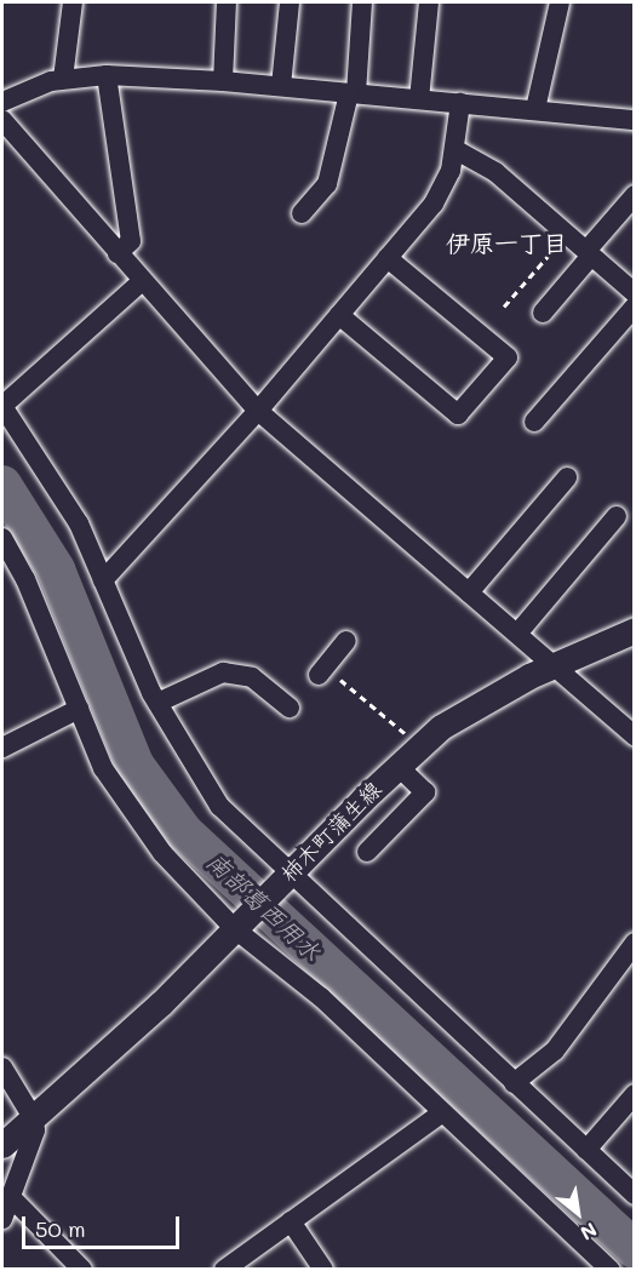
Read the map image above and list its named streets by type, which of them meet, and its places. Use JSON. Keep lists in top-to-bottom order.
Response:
{
  "streets": {
    "main road": ["柿木町蒲生線"]
  },
  "districts": ["伊原一丁目"],
  "water": ["南部葛西用水"],
  "scale_bar": "50 m",
  "north": "bottom right"
}
